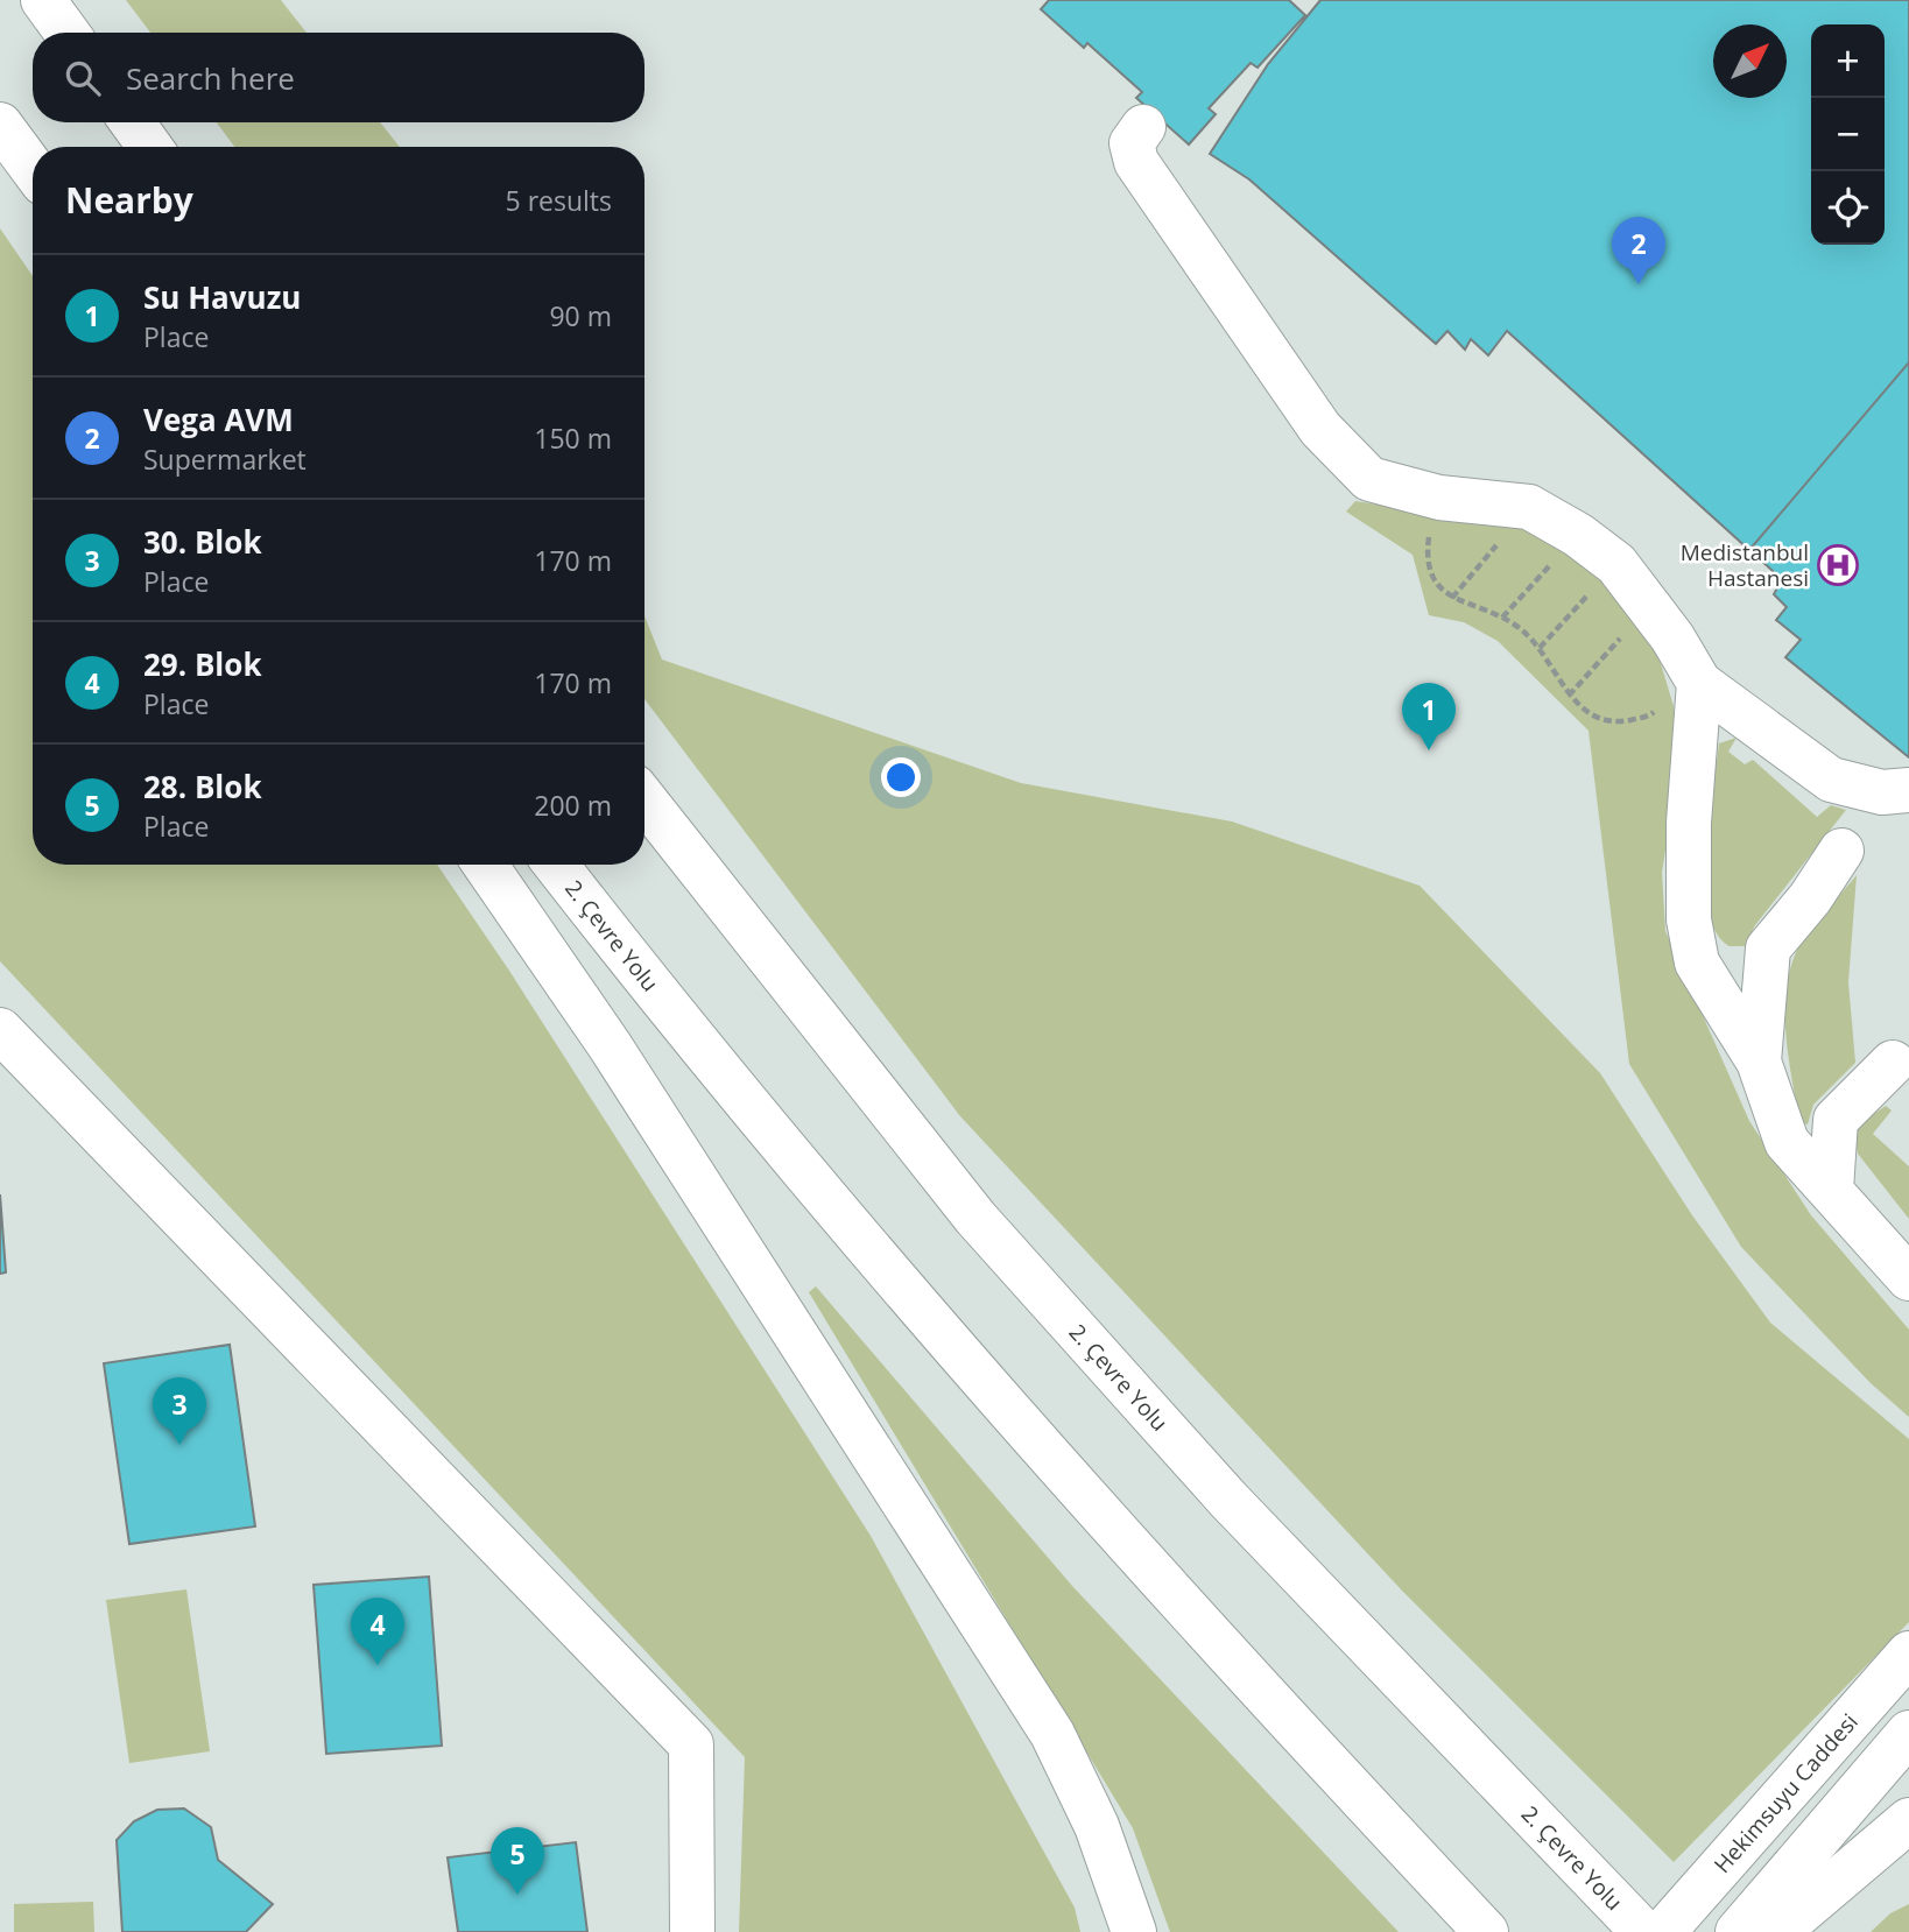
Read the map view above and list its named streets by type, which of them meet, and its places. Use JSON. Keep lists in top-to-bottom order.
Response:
{
  "streets": {
    "main road": ["2. Çevre Yolu", "Hekimsuyu Caddesi"]
  },
  "places": {
    "hospital": ["Medistanbul Hastanesi"]
  },
  "north": "top right",
  "page": {
    "map_buttons": ["+", "−"],
    "search": "Search here",
    "heading": ["Nearby", "5 results"],
    "pins": [
      "2",
      "1",
      "3",
      "4",
      "5"
    ],
    "list": [
      {
        "mark": "1",
        "name": "Su Havuzu",
        "note": "Place",
        "value": "90 m"
      },
      {
        "mark": "2",
        "name": "Vega AVM",
        "note": "Supermarket",
        "value": "150 m"
      },
      {
        "mark": "3",
        "name": "30. Blok",
        "note": "Place",
        "value": "170 m"
      },
      {
        "mark": "4",
        "name": "29. Blok",
        "note": "Place",
        "value": "170 m"
      },
      {
        "mark": "5",
        "name": "28. Blok",
        "note": "Place",
        "value": "200 m"
      }
    ]
  }
}
